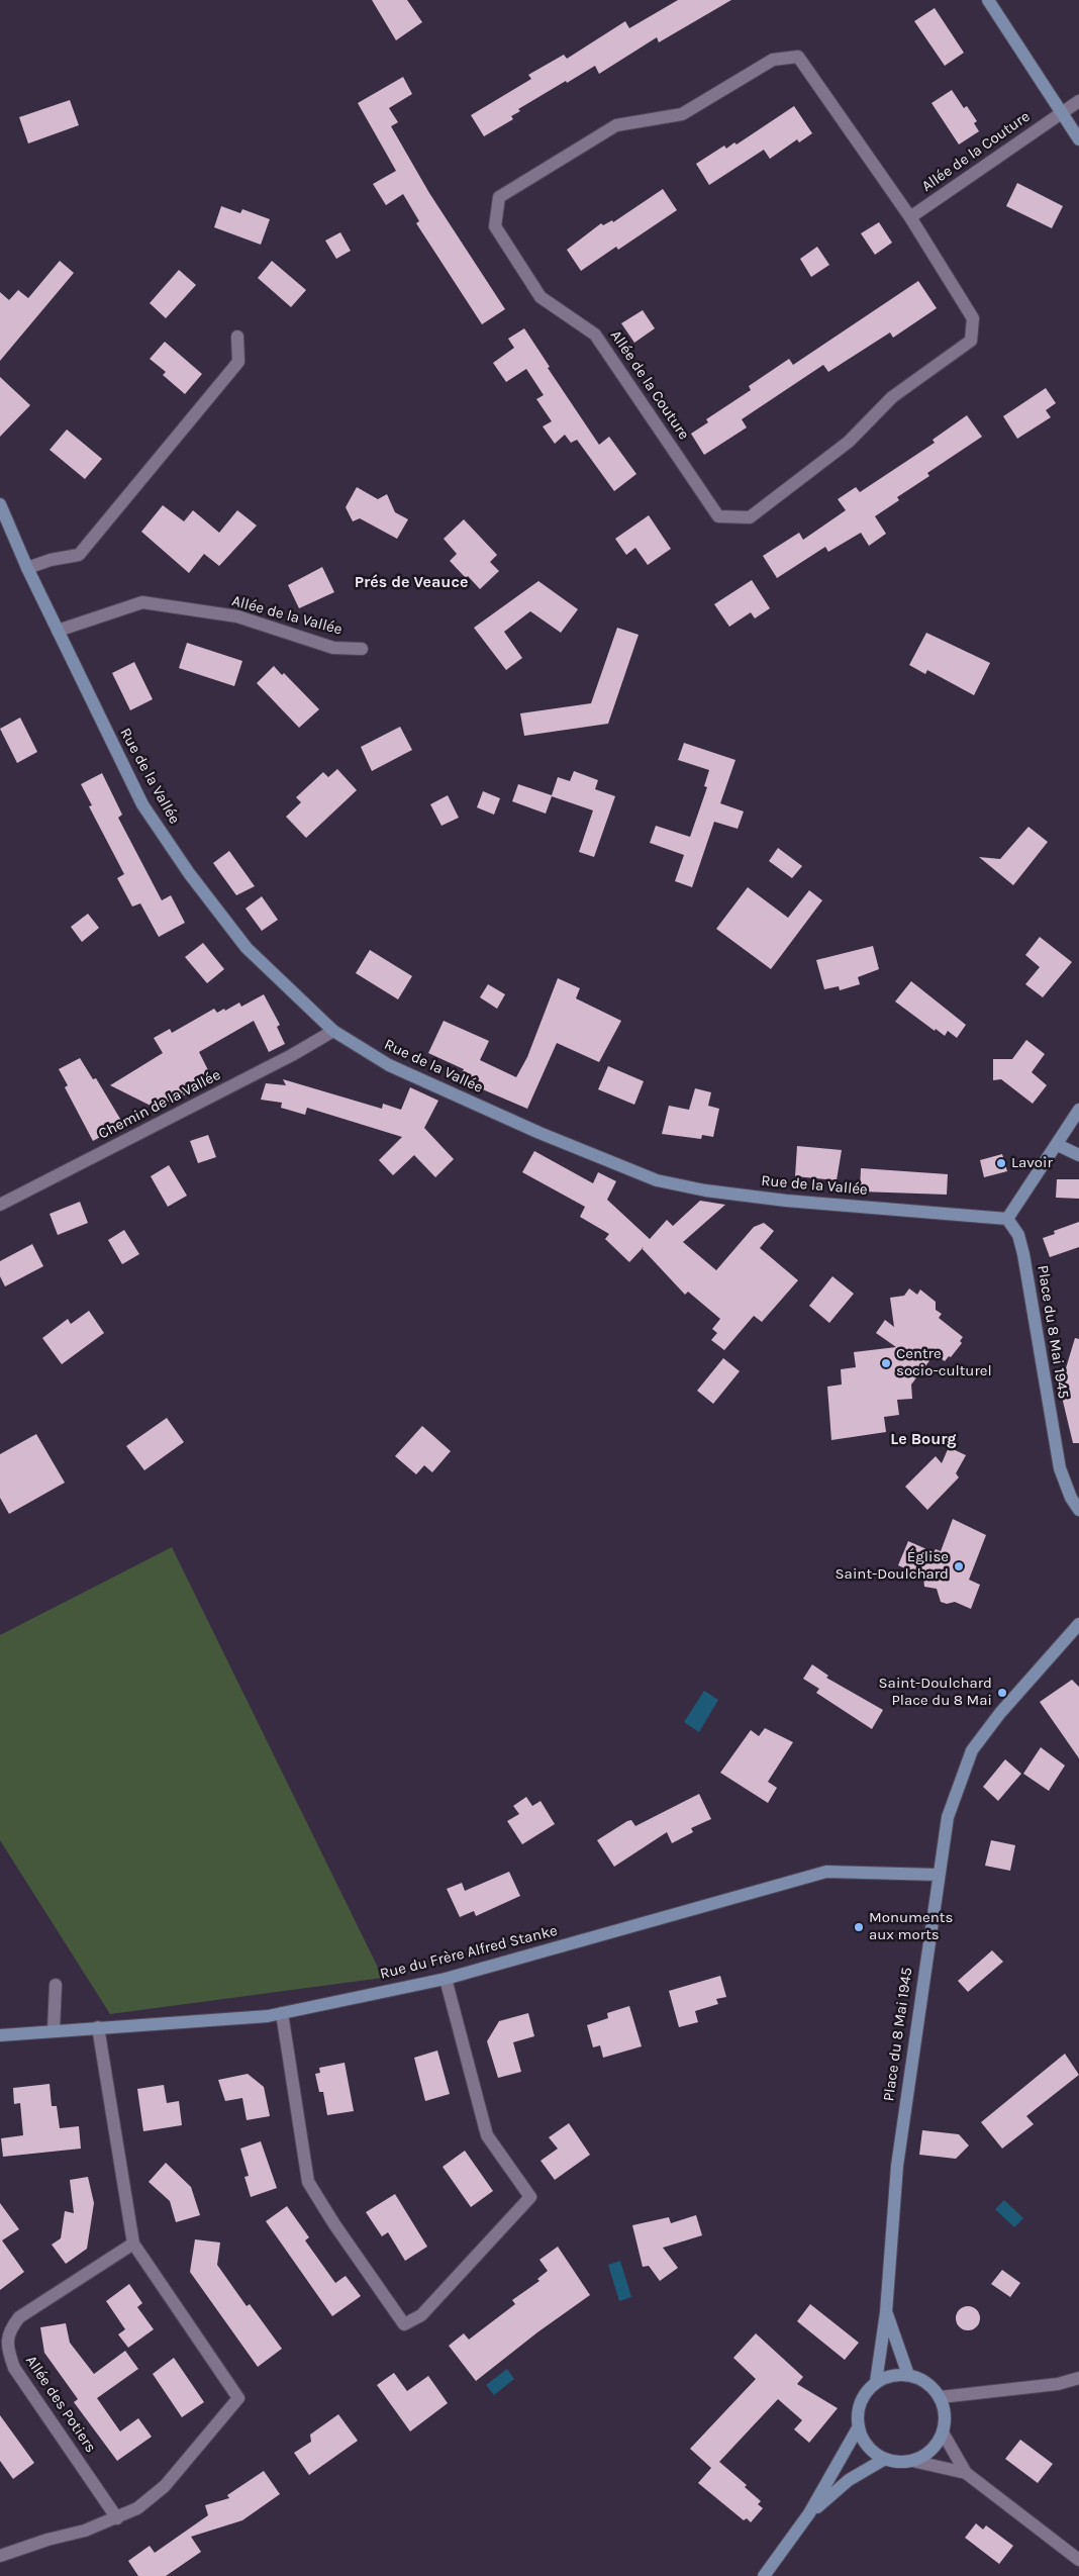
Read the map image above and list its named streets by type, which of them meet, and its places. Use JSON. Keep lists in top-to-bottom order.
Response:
{
  "streets": {
    "street": [
      "Allée de la Couture",
      "Allée de la Vallée",
      "Rue de la Vallée",
      "Chemin de la Vallée",
      "Place du 8 Mai 1945",
      "Rue du Frère Alfred Stanke",
      "Allée des Potiers"
    ]
  },
  "crossings": [
    ["Allée de la Vallée", "Rue de la Vallée"],
    ["Rue de la Vallée", "Chemin de la Vallée"],
    ["Rue de la Vallée", "Place du 8 Mai 1945"],
    ["Place du 8 Mai 1945", "Rue du Frère Alfred Stanke"]
  ],
  "districts": ["Prés de Veauce", "Le Bourg"],
  "places": [
    "Lavoir",
    "Centre socio-culturel",
    "Église Saint-Doulchard",
    "Saint-Doulchard Place du 8 Mai",
    "Monuments aux morts"
  ]
}
